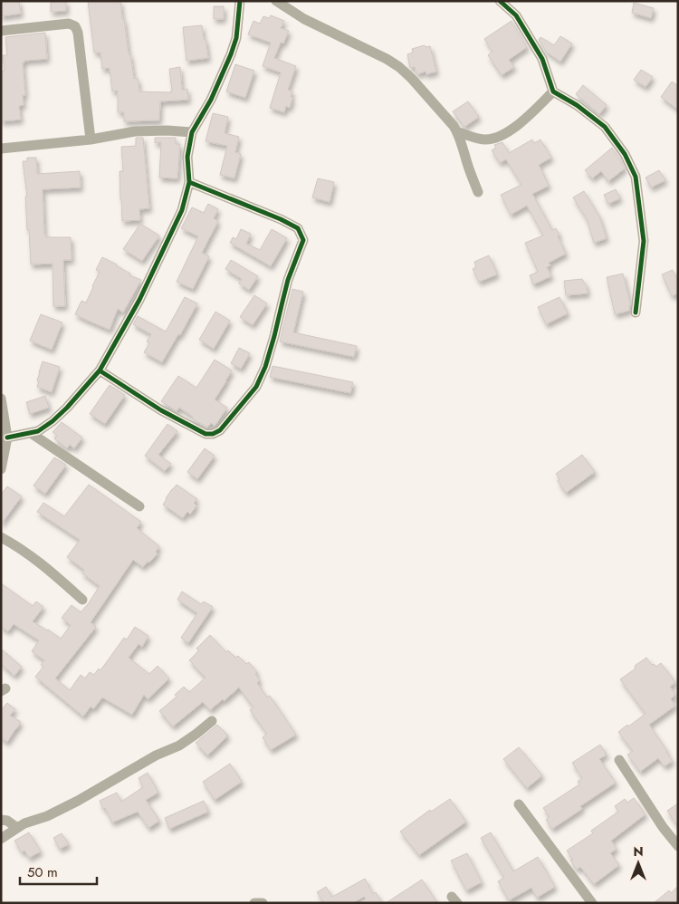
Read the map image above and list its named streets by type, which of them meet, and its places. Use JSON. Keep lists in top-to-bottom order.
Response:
{
  "scale_bar": "50 m",
  "north": "top"
}
